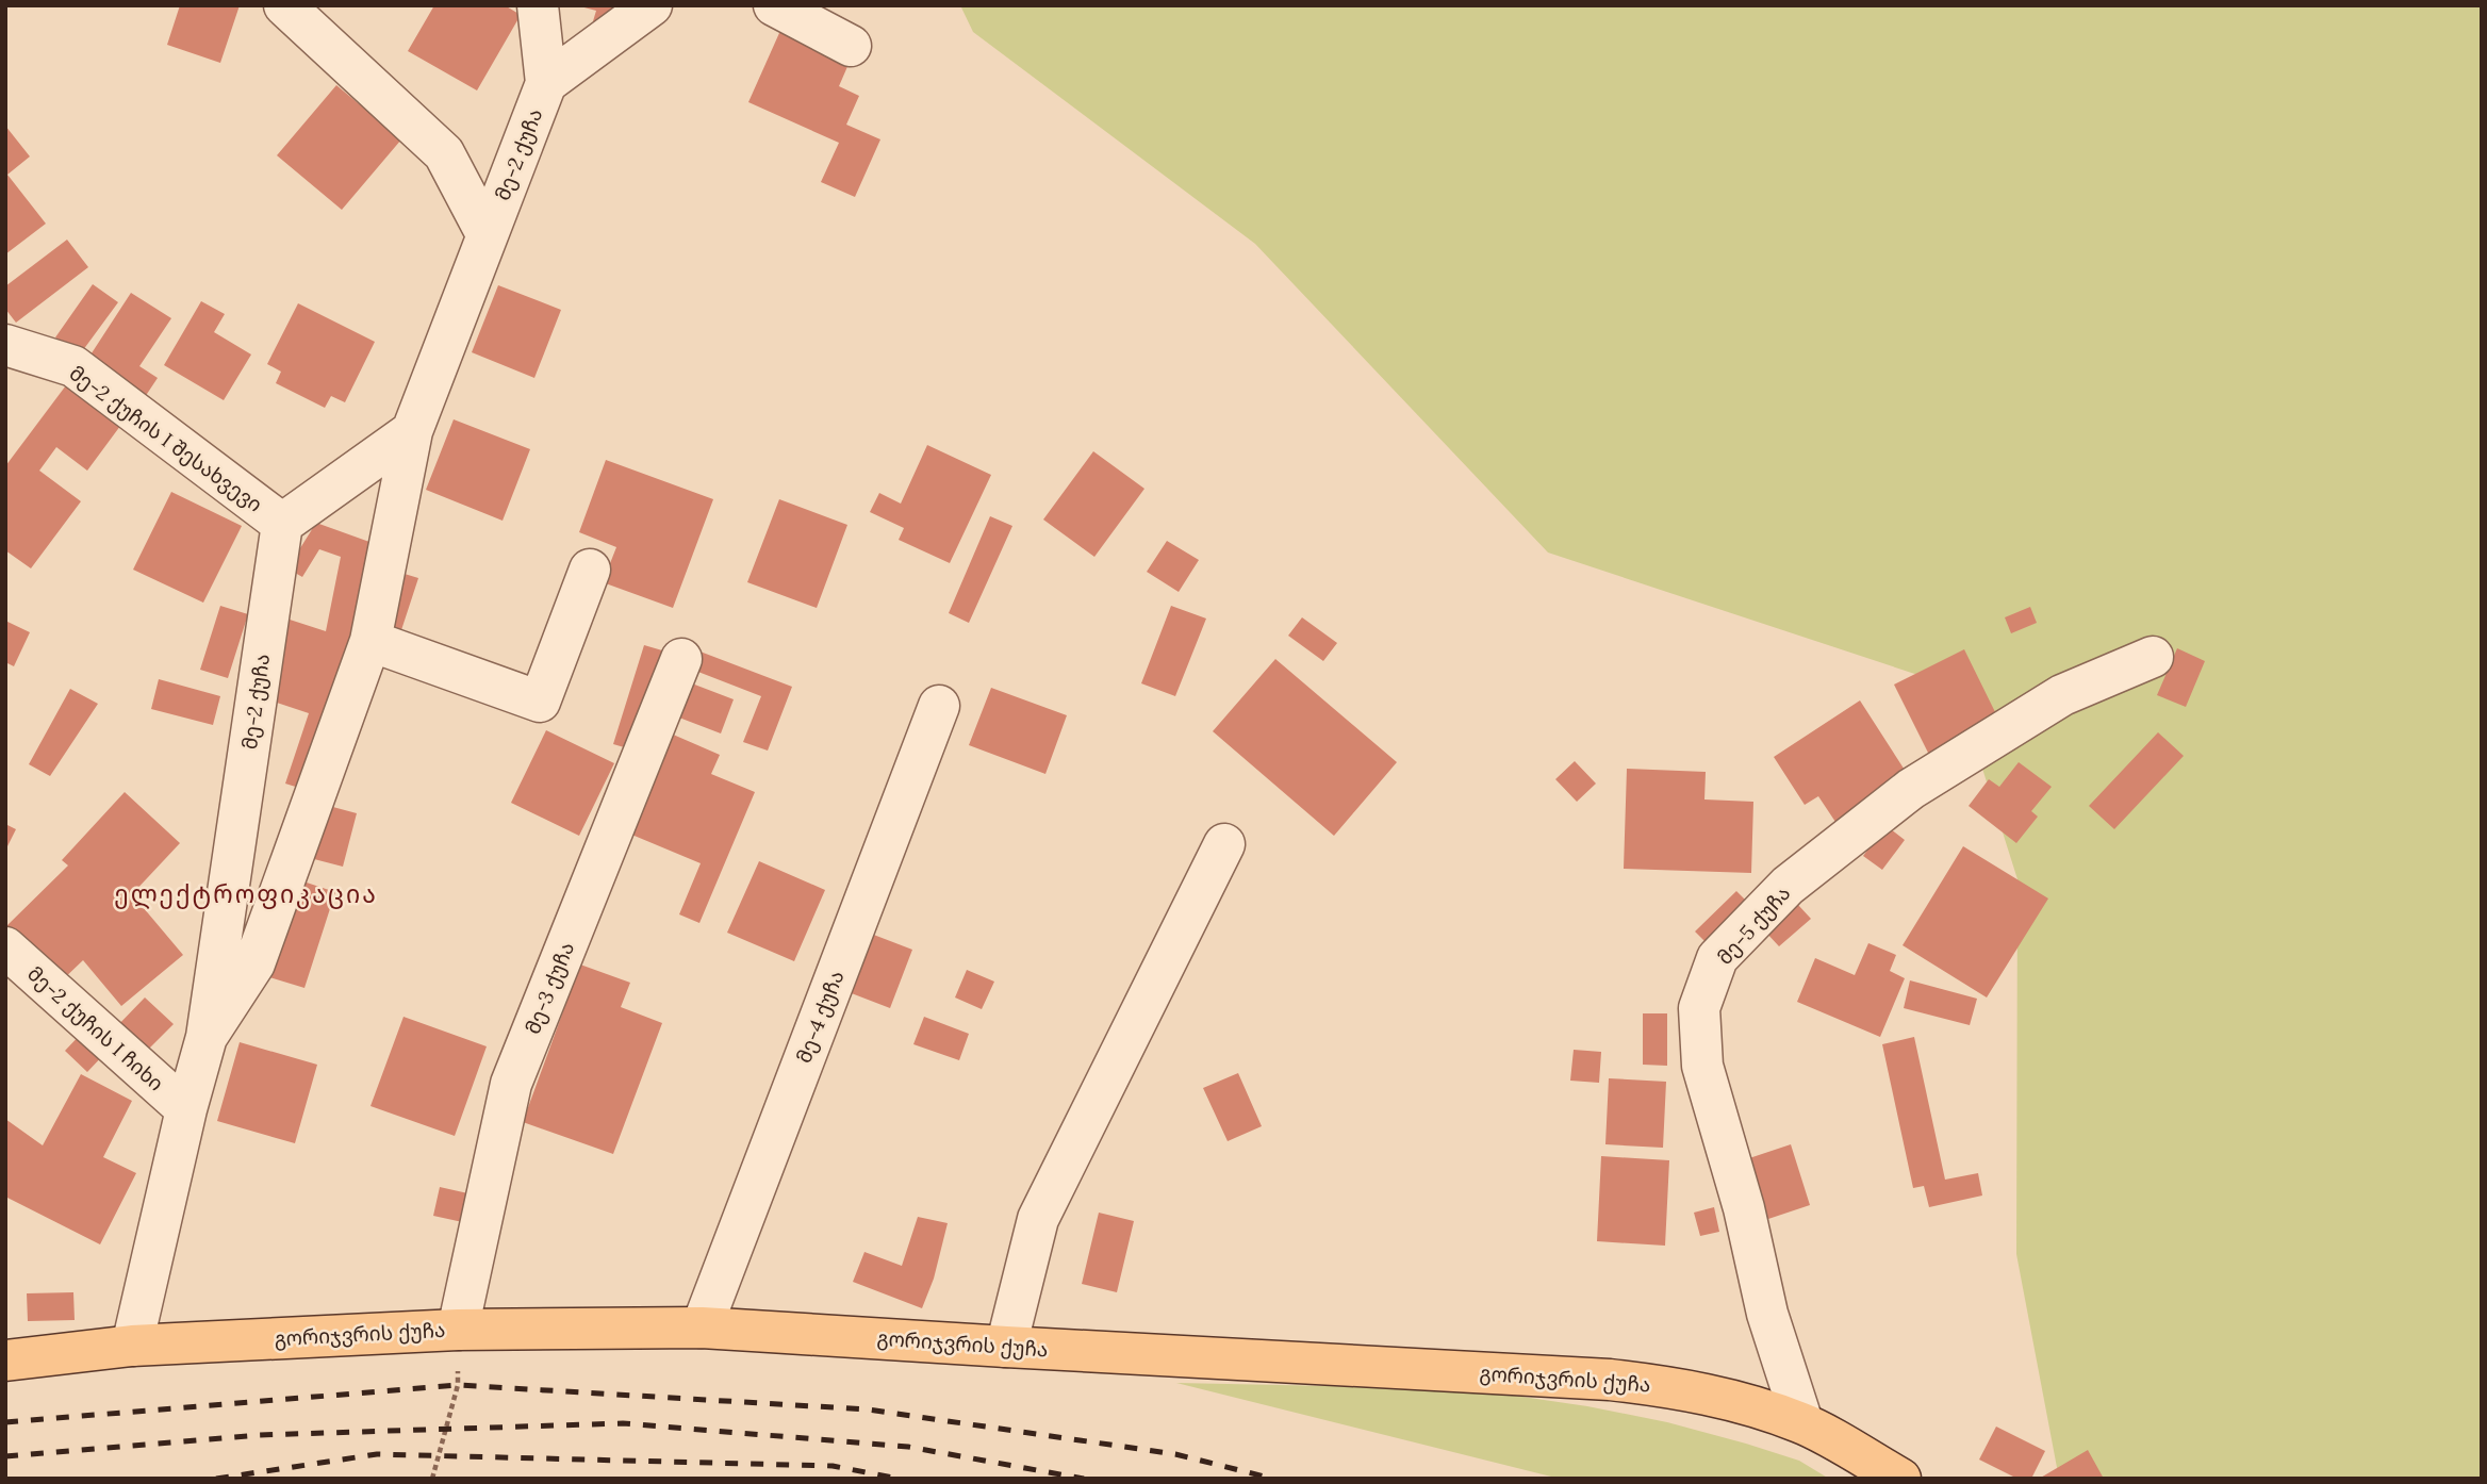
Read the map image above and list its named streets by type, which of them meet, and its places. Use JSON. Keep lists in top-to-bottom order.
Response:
{
  "streets": {
    "main road": ["გორიჯვრის ქუჩა"],
    "street": [
      "მე-2 ქუჩა",
      "მე-2 ქუჩის I შესახვევი",
      "მე-5 ქუჩა",
      "მე-3 ქუჩა",
      "მე-4 ქუჩა",
      "მე-2 ქუჩის I ჩიხი"
    ]
  },
  "crossings": [
    ["მე-2 ქუჩა", "მე-2 ქუჩის I შესახვევი"],
    ["მე-2 ქუჩა", "მე-2 ქუჩის I ჩიხი"],
    ["მე-2 ქუჩა", "გორიჯვრის ქუჩა"],
    ["მე-5 ქუჩა", "გორიჯვრის ქუჩა"],
    ["მე-3 ქუჩა", "გორიჯვრის ქუჩა"],
    ["მე-4 ქუჩა", "გორიჯვრის ქუჩა"]
  ],
  "districts": ["ელექტროფიკაცია"]
}
